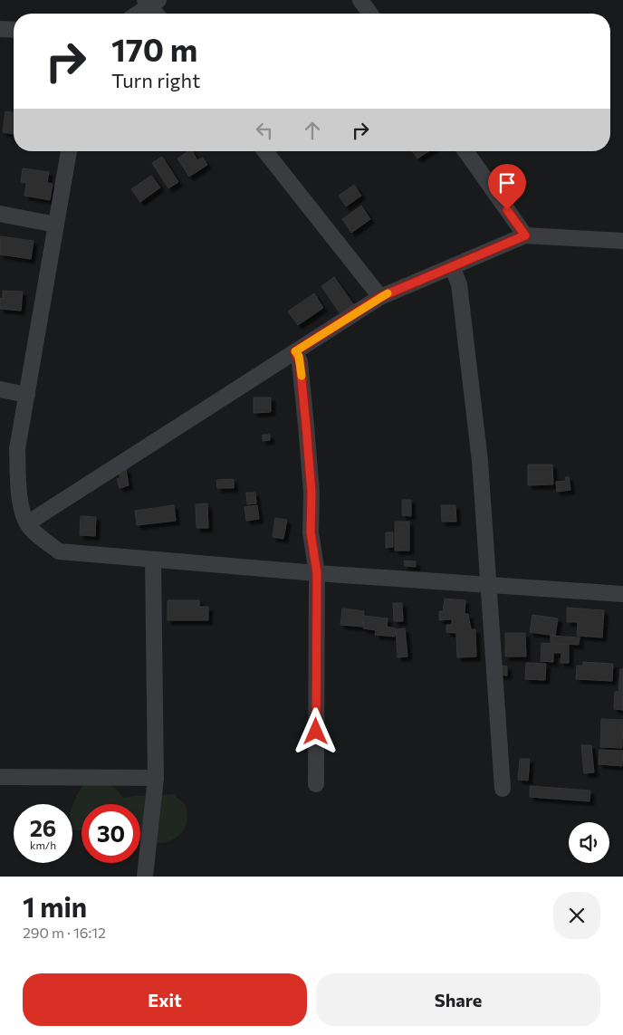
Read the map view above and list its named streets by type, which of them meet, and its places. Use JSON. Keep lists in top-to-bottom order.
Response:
{
  "page": {
    "turn": ["170 m", "Turn right"],
    "speed": "26 km/h",
    "limit": "30",
    "heading": ["1 min", "290 m · 16:12"],
    "buttons": ["Exit", "Share"]
  }
}
